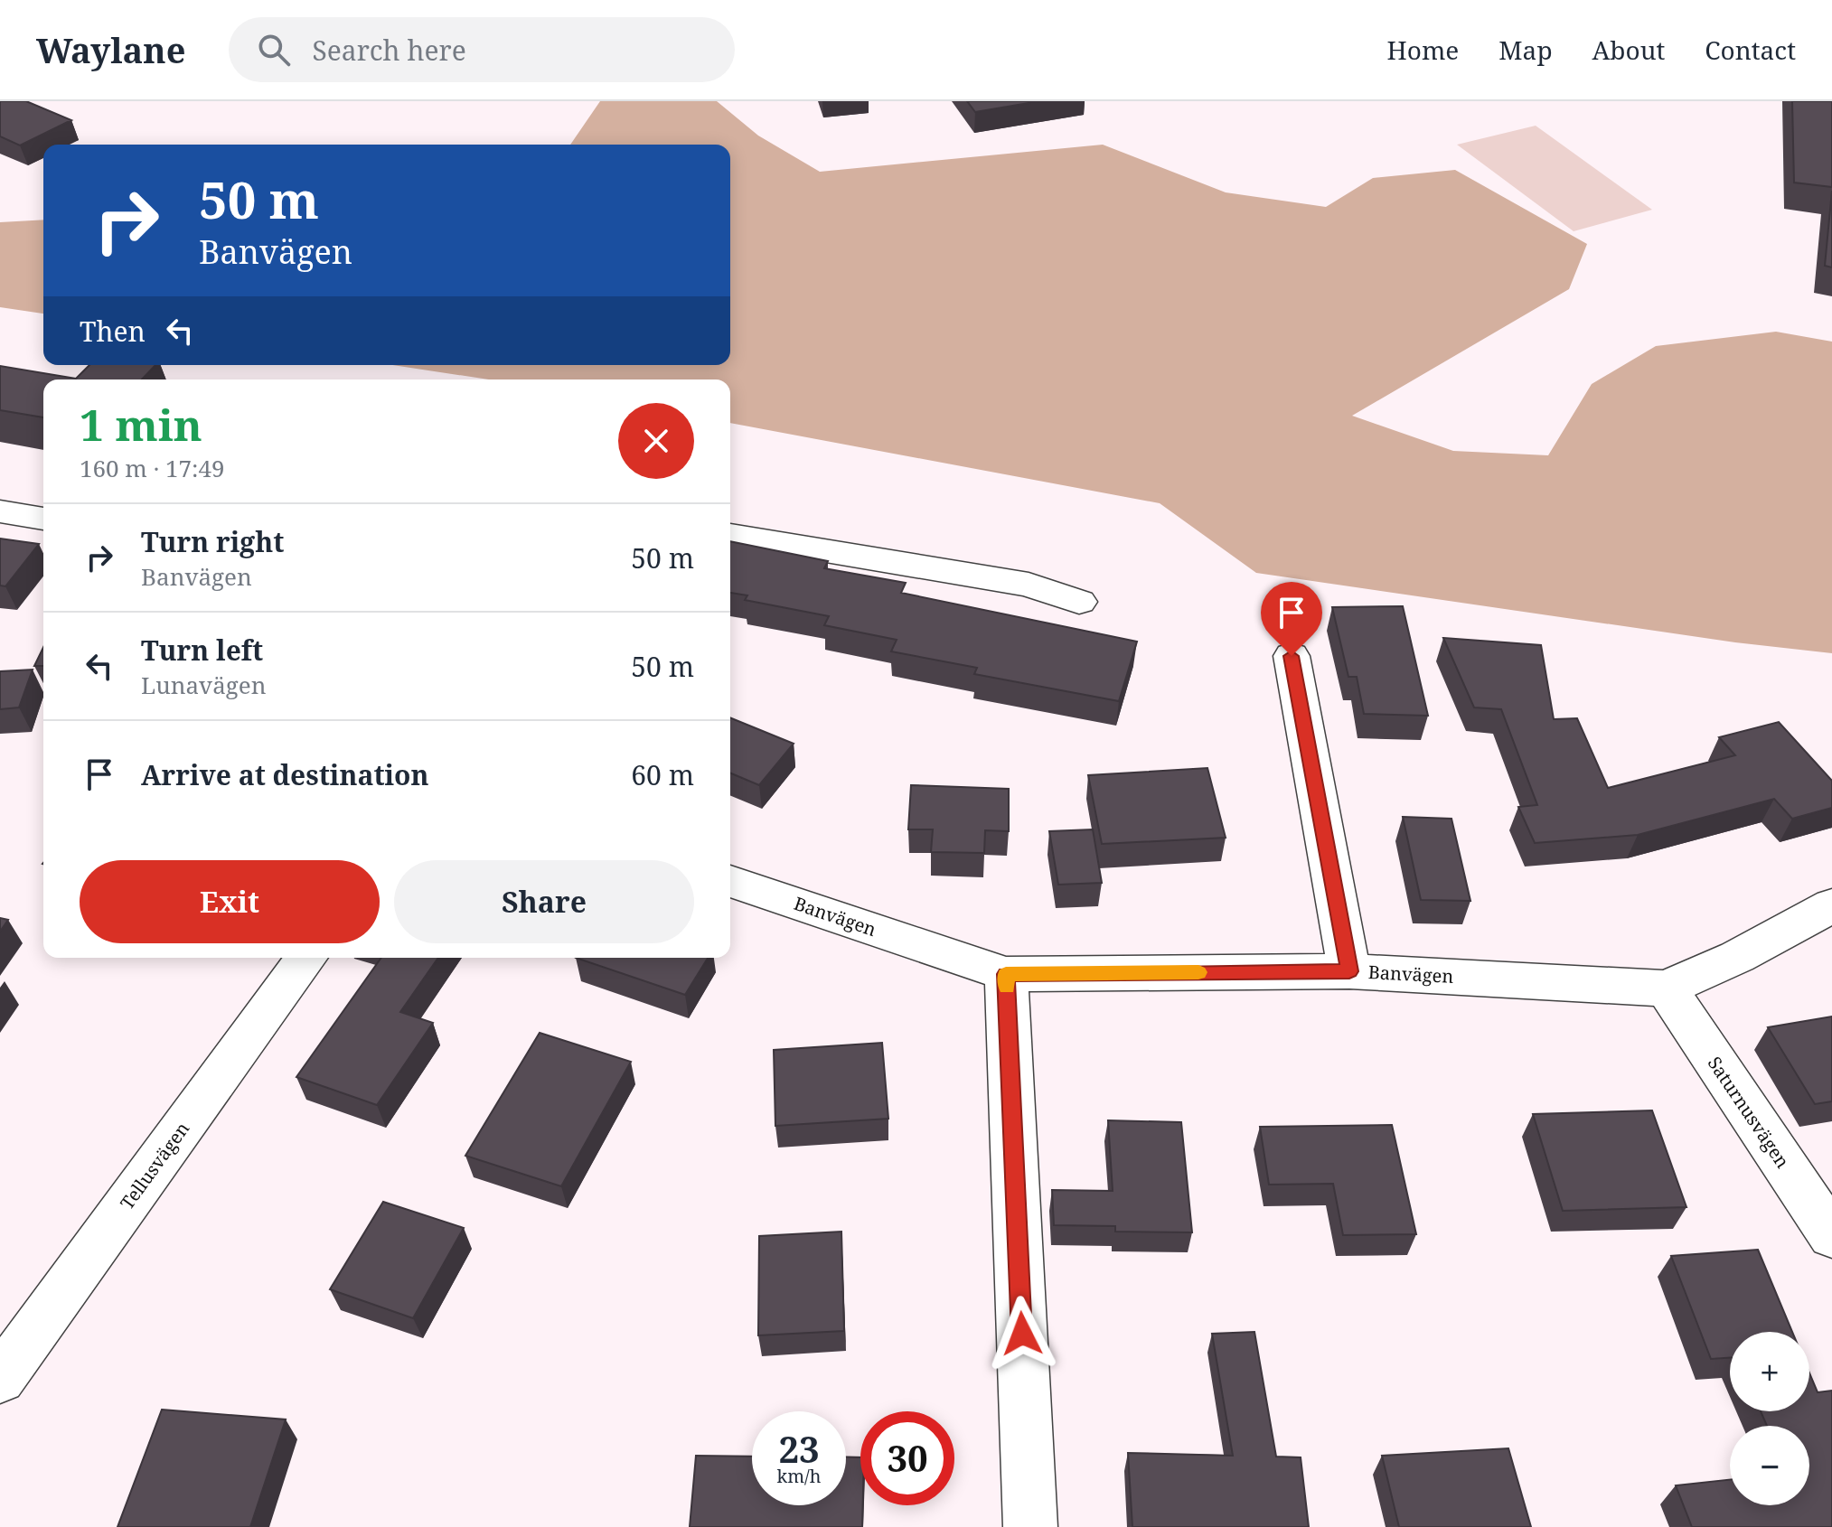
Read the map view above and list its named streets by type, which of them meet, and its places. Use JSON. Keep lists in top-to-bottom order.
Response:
{
  "streets": {
    "street": ["Banvägen", "Saturnusvägen", "Tellusvägen"]
  },
  "crossings": [
    ["Banvägen", "Saturnusvägen"]
  ],
  "page": {
    "header": "Waylane",
    "search": "Search here",
    "nav": [
      "Home",
      "Map",
      "About",
      "Contact"
    ],
    "turn": ["50 m", "Banvägen"],
    "then": "Then",
    "heading": ["1 min", "160 m · 17:49"],
    "list": [
      {
        "name": "Turn right",
        "note": "Banvägen",
        "value": "50 m"
      },
      {
        "name": "Turn left",
        "note": "Lunavägen",
        "value": "50 m"
      },
      {
        "name": "Arrive at destination",
        "value": "60 m"
      }
    ],
    "buttons": ["Exit", "Share"],
    "map_buttons": ["+", "−"],
    "speed": "23 km/h",
    "limit": "30"
  }
}
